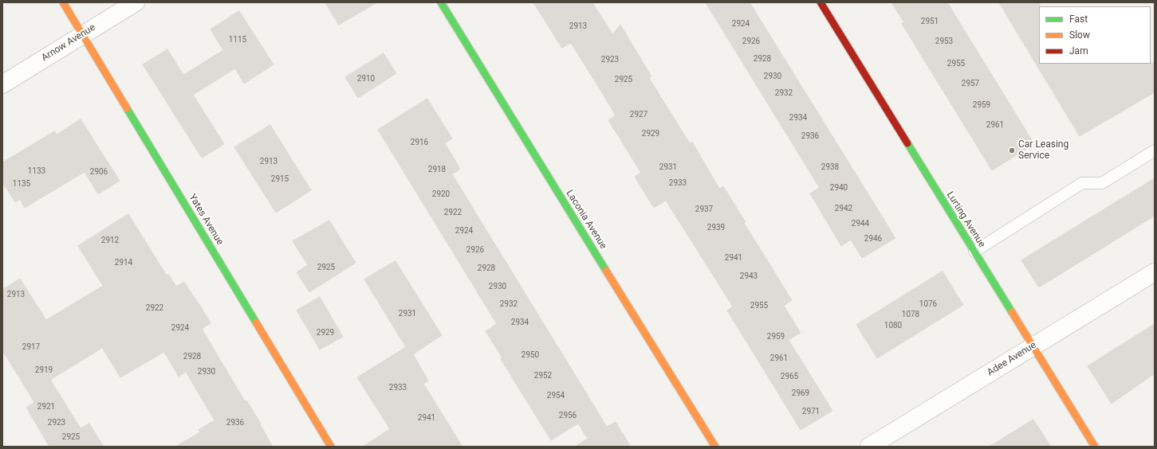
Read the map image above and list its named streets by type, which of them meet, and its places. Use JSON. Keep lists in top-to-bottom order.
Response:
{
  "streets": {
    "street": [
      "Arnow Avenue",
      "Yates Avenue",
      "Laconia Avenue",
      "Lurting Avenue",
      "Adee Avenue"
    ]
  },
  "crossings": [
    ["Arnow Avenue", "Yates Avenue"],
    ["Lurting Avenue", "Adee Avenue"]
  ],
  "places": ["Car Leasing Service"],
  "house_numbers": [
    "2951",
    "2924",
    "2913",
    "1115",
    "2926",
    "2953",
    "2928",
    "2923",
    "2955",
    "2930",
    "2910",
    "2925",
    "2957",
    "2932",
    "2959",
    "2927",
    "2934",
    "2961",
    "2929",
    "2936",
    "2916",
    "2913",
    "2931",
    "2938",
    "2918",
    "1133",
    "2906",
    "2915",
    "2933",
    "1135",
    "2940",
    "2920",
    "2942",
    "2937",
    "2922",
    "2944",
    "2939",
    "2924",
    "2946",
    "2912",
    "2926",
    "2941",
    "2914",
    "2925",
    "2928",
    "2943",
    "2930",
    "2913",
    "2932",
    "1076",
    "2955",
    "2922",
    "2931",
    "1078",
    "2934",
    "1080",
    "2924",
    "2929",
    "2959",
    "2917",
    "2950",
    "2928",
    "2961",
    "2919",
    "2930",
    "2952",
    "2965",
    "2933",
    "2969",
    "2954",
    "2921",
    "2971",
    "2956",
    "2941",
    "2923",
    "2936",
    "2925"
  ],
  "legend": ["Fast", "Slow", "Jam"]
}
